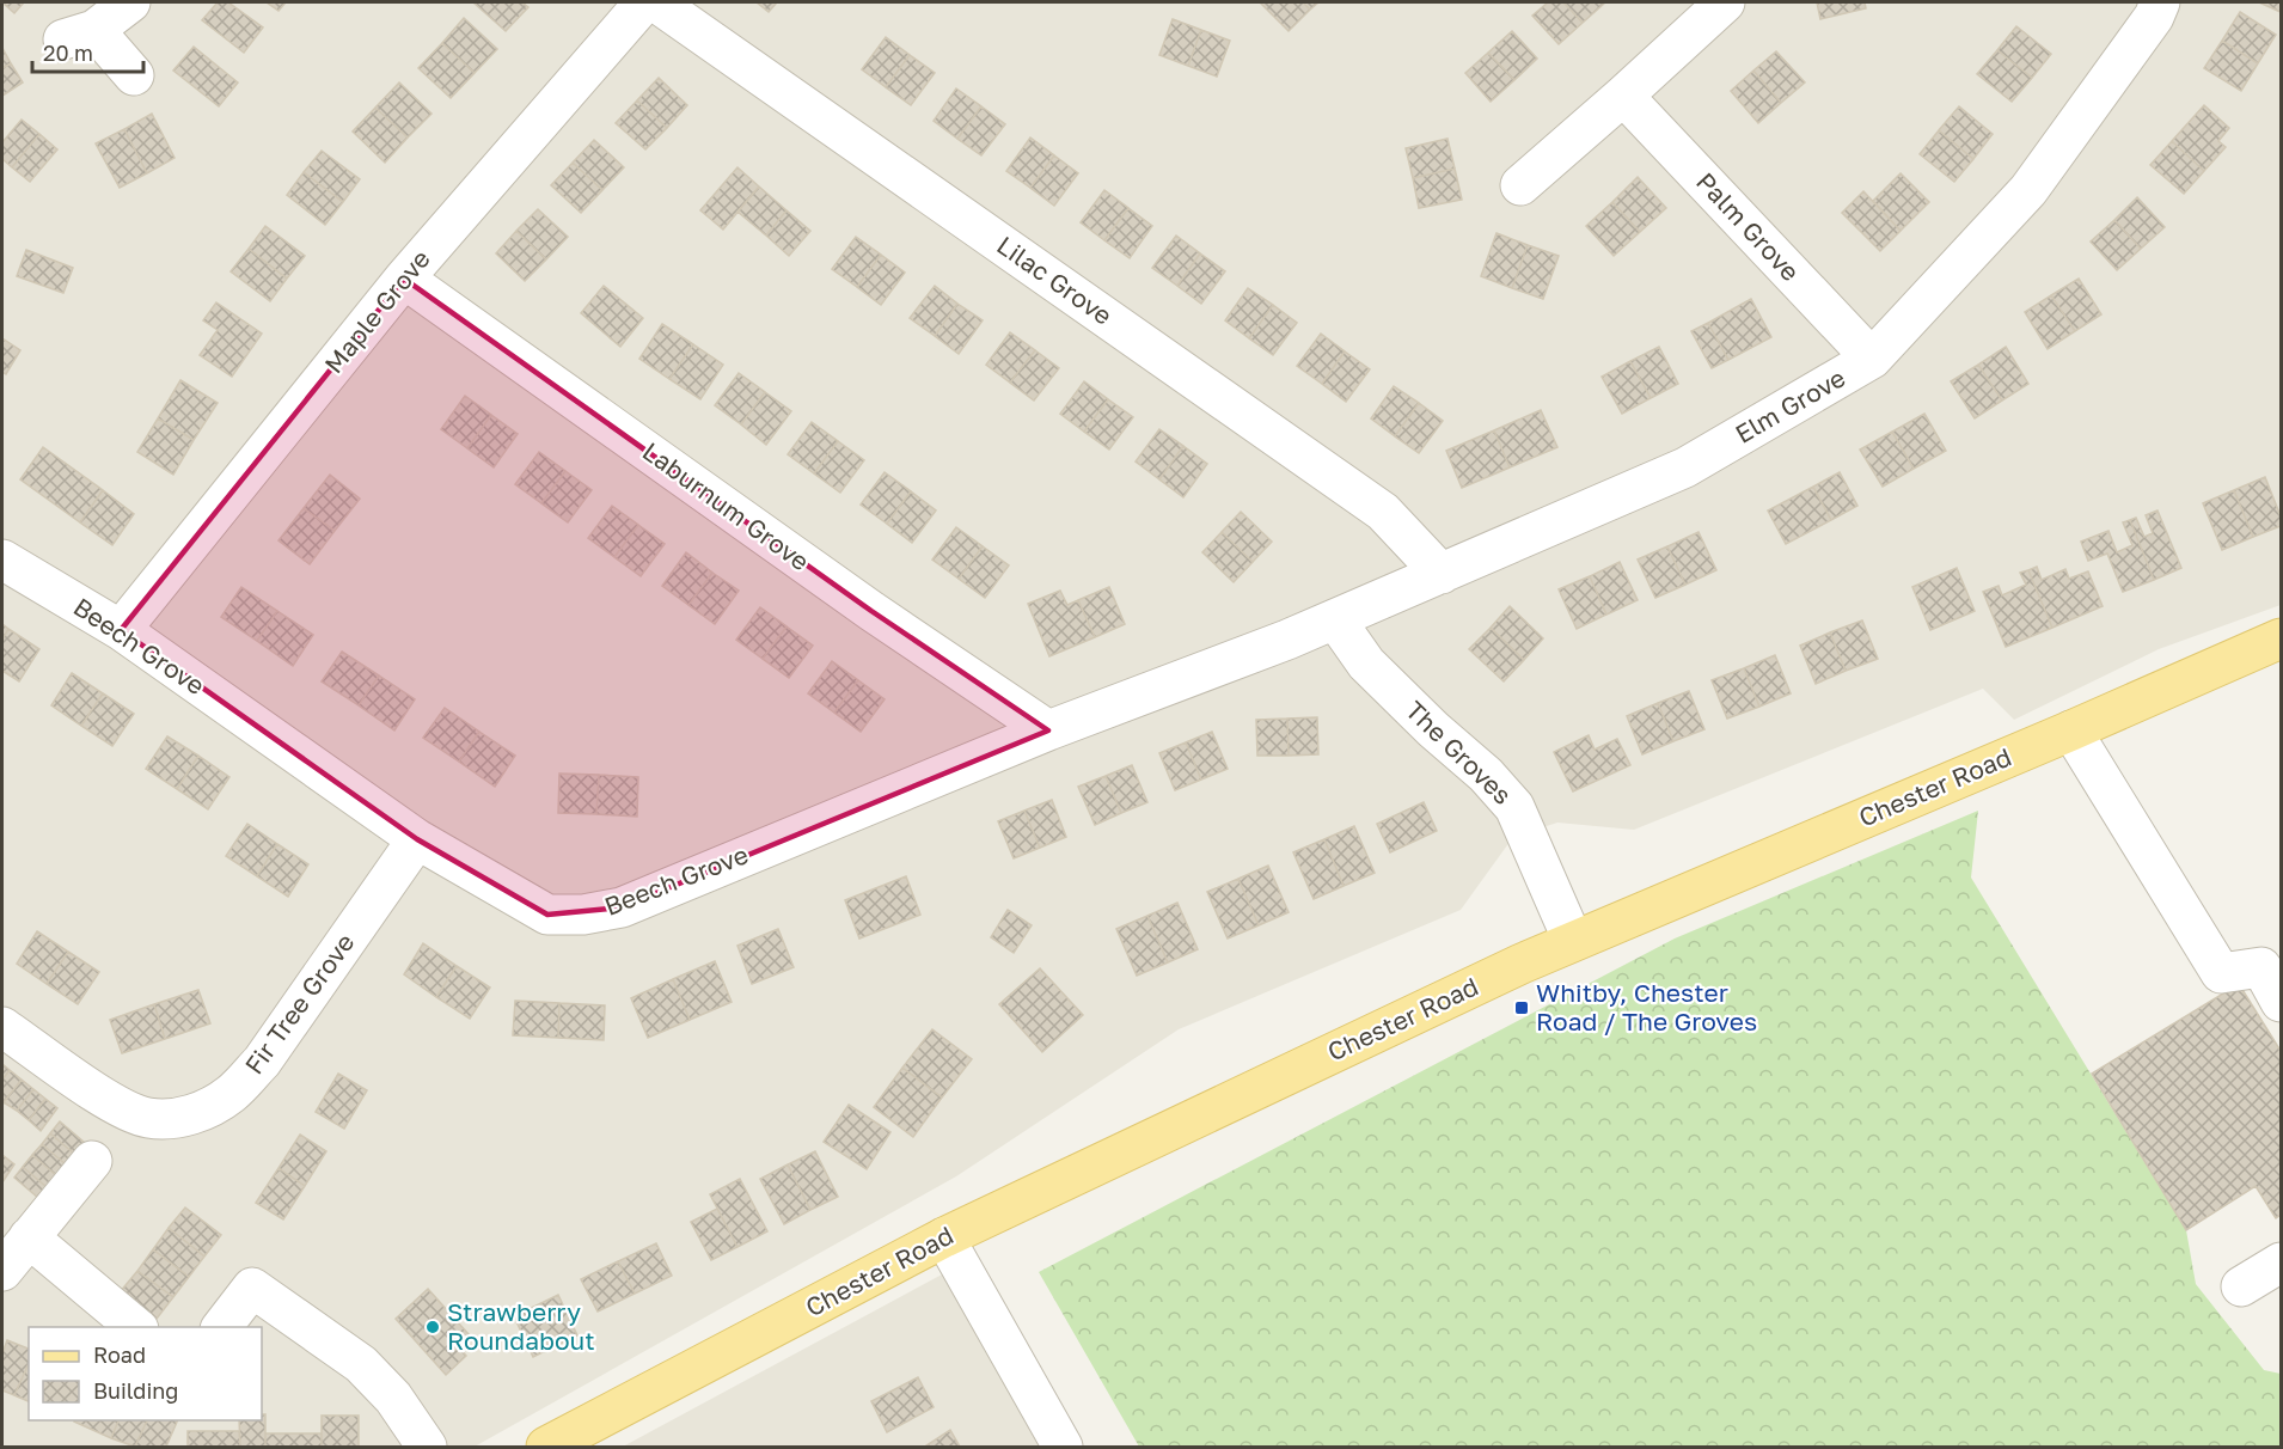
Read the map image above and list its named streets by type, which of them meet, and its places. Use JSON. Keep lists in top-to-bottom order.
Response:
{
  "streets": {
    "main road": ["Chester Road"],
    "street": [
      "Palm Grove",
      "Lilac Grove",
      "Maple Grove",
      "Elm Grove",
      "Laburnum Grove",
      "Beech Grove",
      "The Groves",
      "Fir Tree Grove"
    ]
  },
  "crossings": [
    ["Palm Grove", "Elm Grove"],
    ["Lilac Grove", "Elm Grove"],
    ["Maple Grove", "Laburnum Grove"],
    ["Maple Grove", "Beech Grove"],
    ["Elm Grove", "Beech Grove"],
    ["Elm Grove", "The Groves"],
    ["Laburnum Grove", "Beech Grove"],
    ["Beech Grove", "Fir Tree Grove"],
    ["The Groves", "Chester Road"]
  ],
  "places": {
    "transit": ["Whitby, Chester Road / The Groves"],
    "other": ["Strawberry Roundabout"]
  },
  "legend": ["Road", "Building"],
  "scale_bar": "20 m"
}
